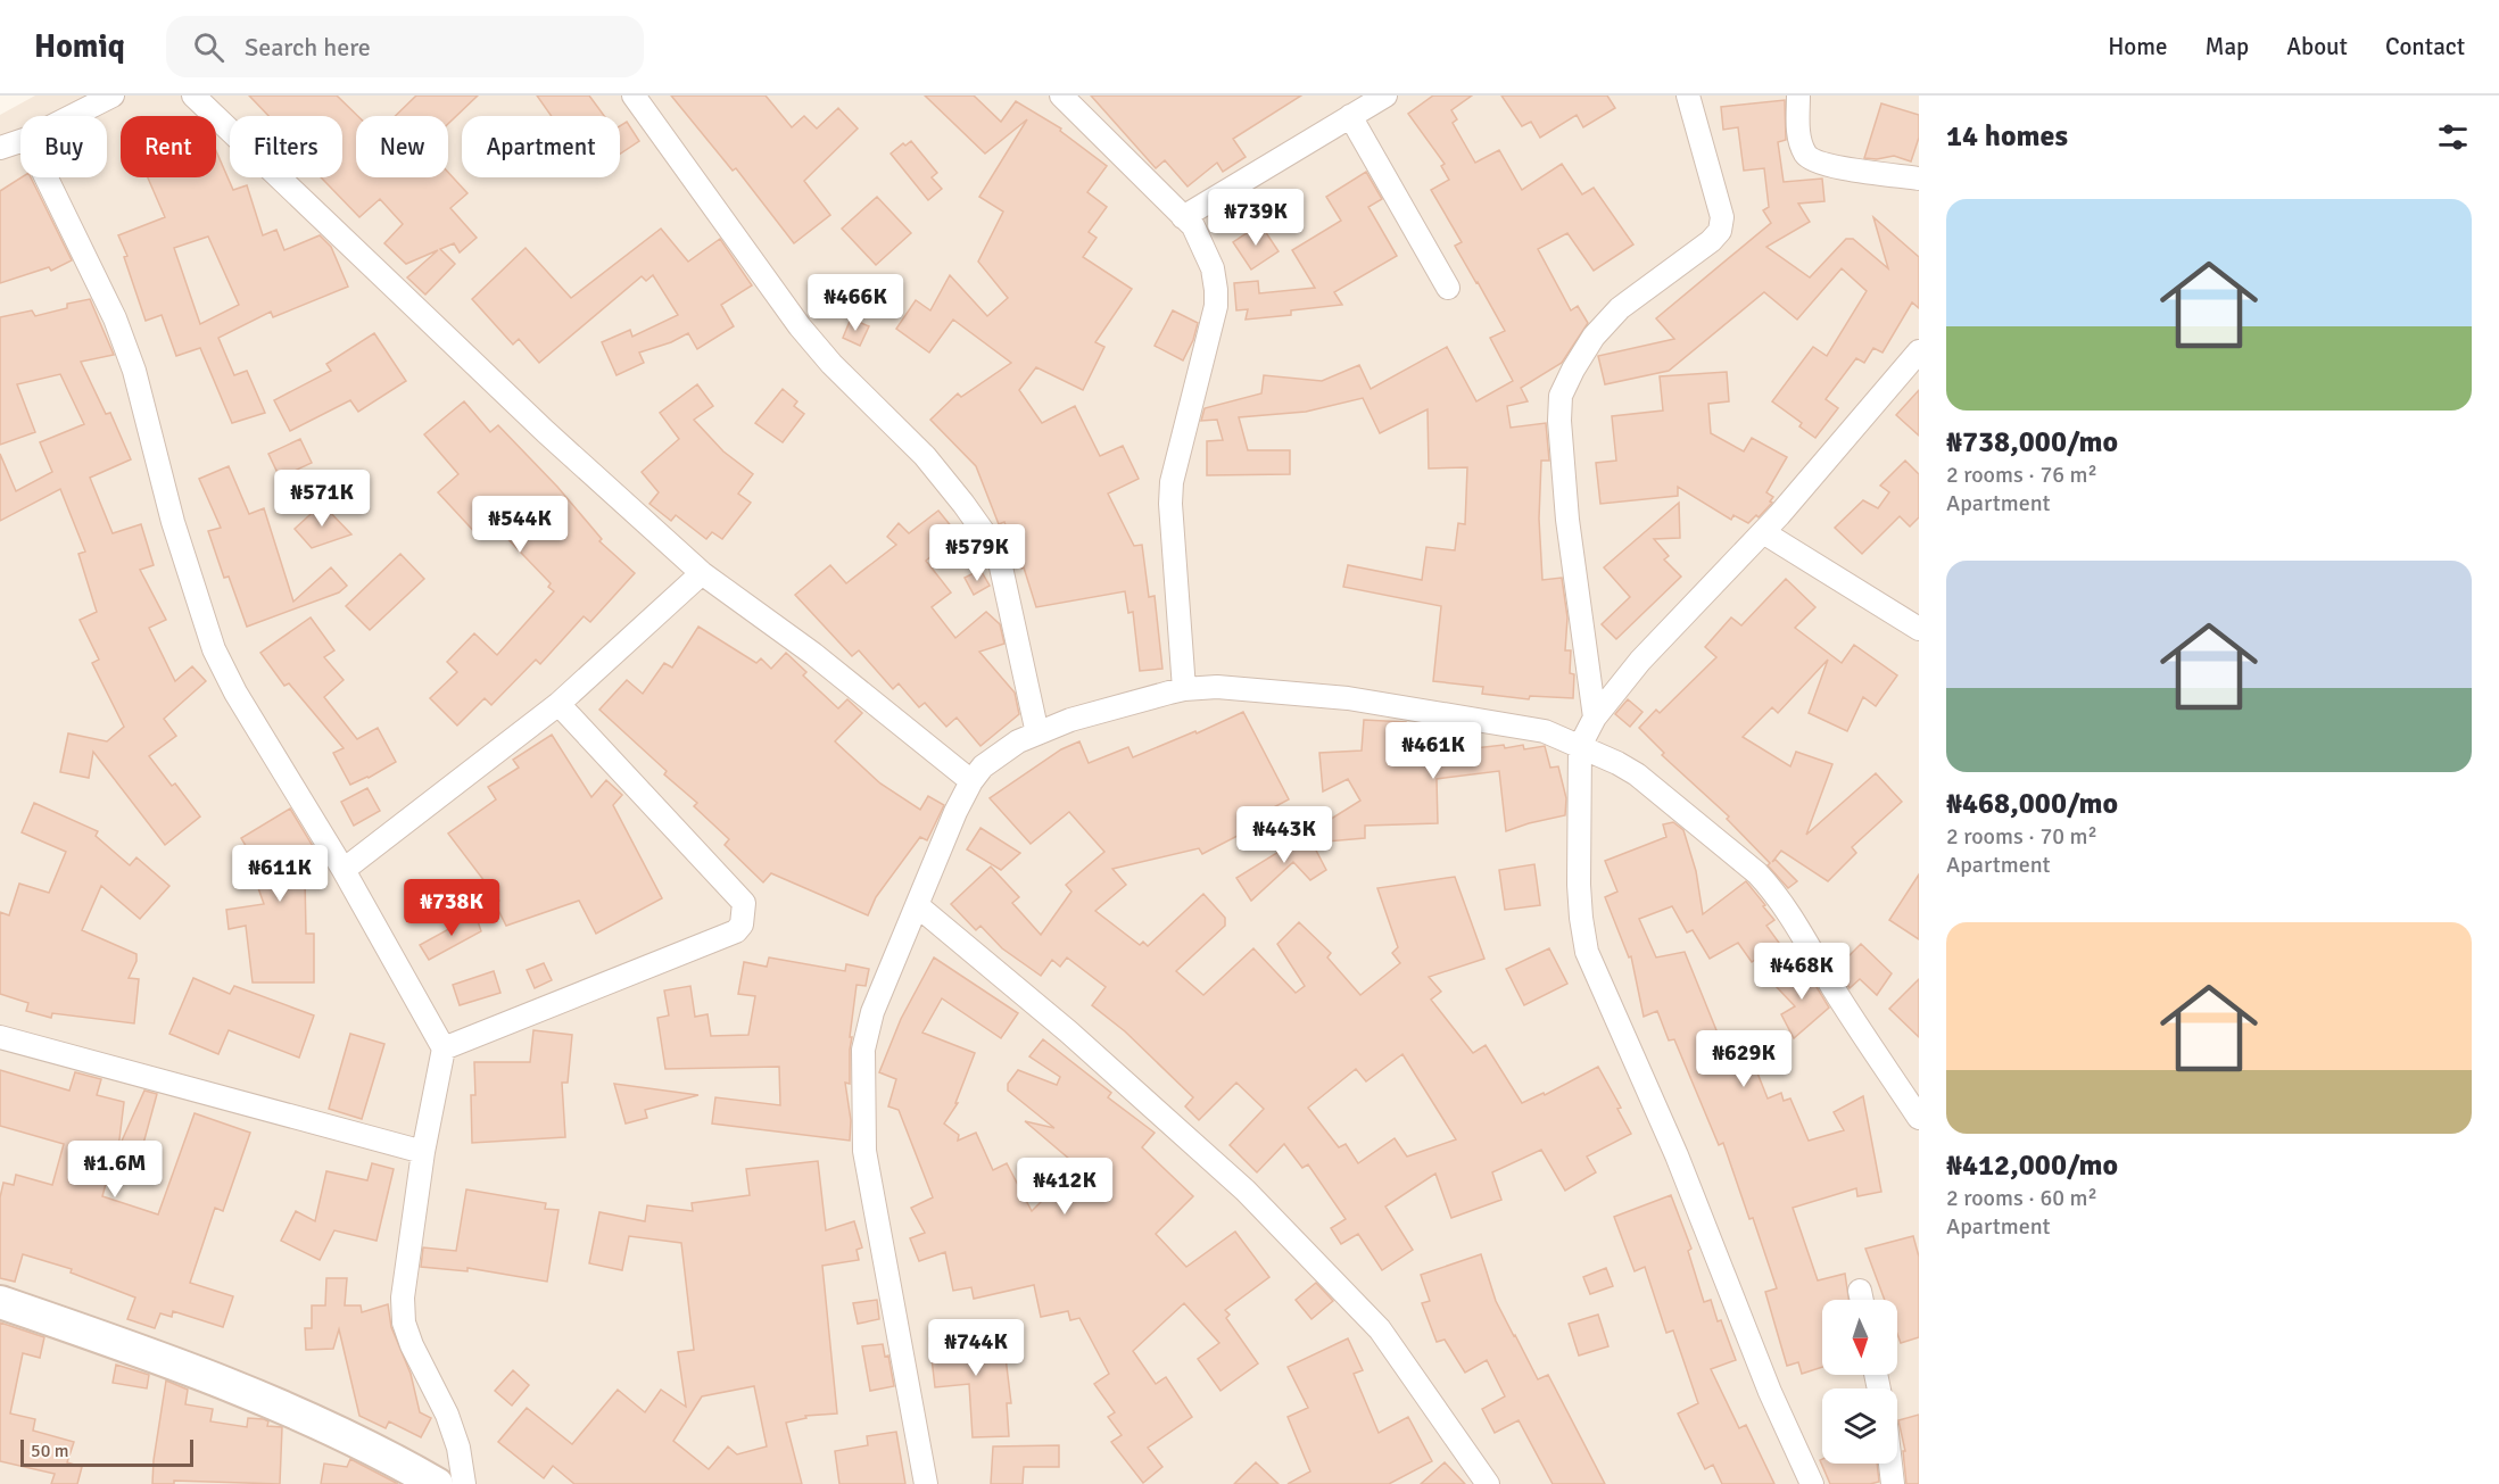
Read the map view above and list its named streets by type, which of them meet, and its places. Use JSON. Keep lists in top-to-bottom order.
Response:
{
  "scale_bar": "50 m",
  "north": "bottom",
  "page": {
    "header": "Homiq",
    "search": "Search here",
    "nav": [
      "Home",
      "Map",
      "About",
      "Contact"
    ],
    "heading": "14 homes",
    "chip": [
      "Buy",
      "Rent",
      "Filters",
      "New",
      "Apartment"
    ],
    "list": [
      {
        "name": "₦738,000/mo",
        "note": "2 rooms · 76 m² · Apartment"
      },
      {
        "name": "₦468,000/mo",
        "note": "2 rooms · 70 m² · Apartment"
      },
      {
        "name": "₦412,000/mo",
        "note": "2 rooms · 60 m² · Apartment"
      }
    ],
    "price": [
      "₦739K",
      "₦466K",
      "₦571K",
      "₦544K",
      "₦579K",
      "₦461K",
      "₦443K",
      "₦611K",
      "₦738K",
      "₦468K",
      "₦629K",
      "₦1.6M",
      "₦412K",
      "₦744K"
    ],
    "scale": "50 m"
  }
}
